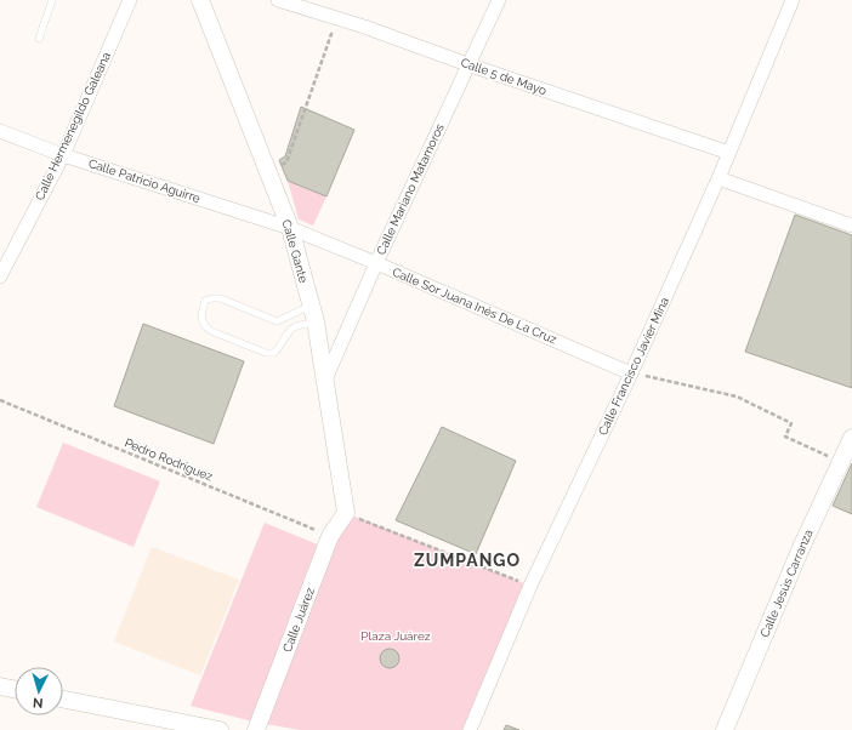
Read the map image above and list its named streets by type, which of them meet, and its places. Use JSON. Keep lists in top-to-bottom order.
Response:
{
  "streets": {
    "street": [
      "Calle 5 de Mayo",
      "Calle Hermenegildo Galeana",
      "Calle Patricio Aguirre",
      "Calle Mariano Matamoros",
      "Calle Gante",
      "Calle Sor Juana Inés De La Cruz",
      "Calle Francisco Javier Mina",
      "Calle Jesús Carranza",
      "Calle Juárez"
    ],
    "path": ["Pedro Rodríguez"]
  },
  "crossings": [
    ["Calle 5 de Mayo", "Calle Mariano Matamoros"],
    ["Calle 5 de Mayo", "Calle Francisco Javier Mina"],
    ["Calle Hermenegildo Galeana", "Calle Patricio Aguirre"],
    ["Calle Patricio Aguirre", "Calle Gante"],
    ["Calle Patricio Aguirre", "Calle Sor Juana Inés De La Cruz"],
    ["Calle Mariano Matamoros", "Calle Gante"],
    ["Calle Mariano Matamoros", "Calle Sor Juana Inés De La Cruz"],
    ["Calle Gante", "Calle Sor Juana Inés De La Cruz"],
    ["Calle Gante", "Calle Juárez"],
    ["Calle Sor Juana Inés De La Cruz", "Calle Francisco Javier Mina"],
    ["Pedro Rodríguez", "Calle Juárez"]
  ],
  "districts": ["ZUMPANGO"],
  "parks": ["Plaza Juárez"],
  "north": "bottom"
}
